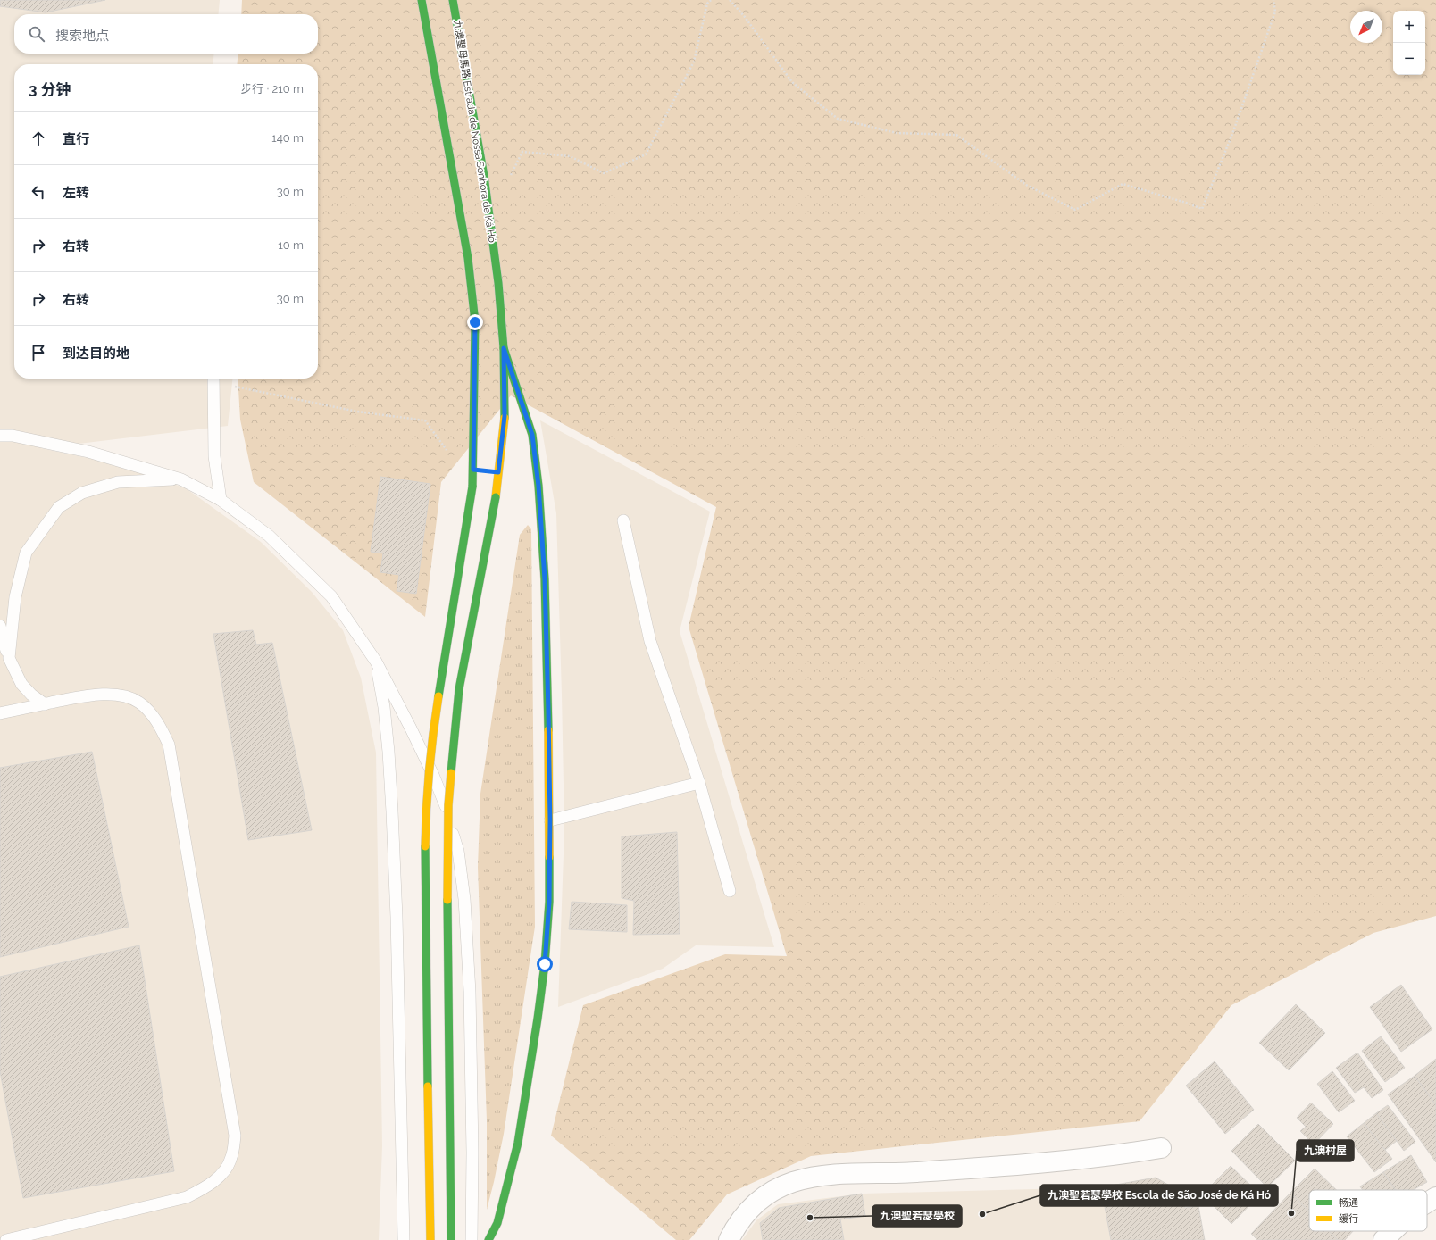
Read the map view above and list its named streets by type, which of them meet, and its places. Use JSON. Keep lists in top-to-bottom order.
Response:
{
  "streets": {
    "street": ["九澳聖母馬路 Estrada de Nossa Senhora de Ká Hó"]
  },
  "places": ["九澳村屋", "九澳聖若瑟學校 Escola de São José de Ká Hó", "九澳聖若瑟學校"],
  "legend": ["畅通", "缓行"],
  "north": "bottom left",
  "page": {
    "map_buttons": ["+", "−"],
    "search": "搜索地点",
    "heading": ["3 分钟", "步行 · 210 m"],
    "list": [
      ["直行", "140 m"],
      ["左转", "30 m"],
      ["右转", "10 m"],
      ["右转", "30 m"],
      "到达目的地"
    ]
  }
}
